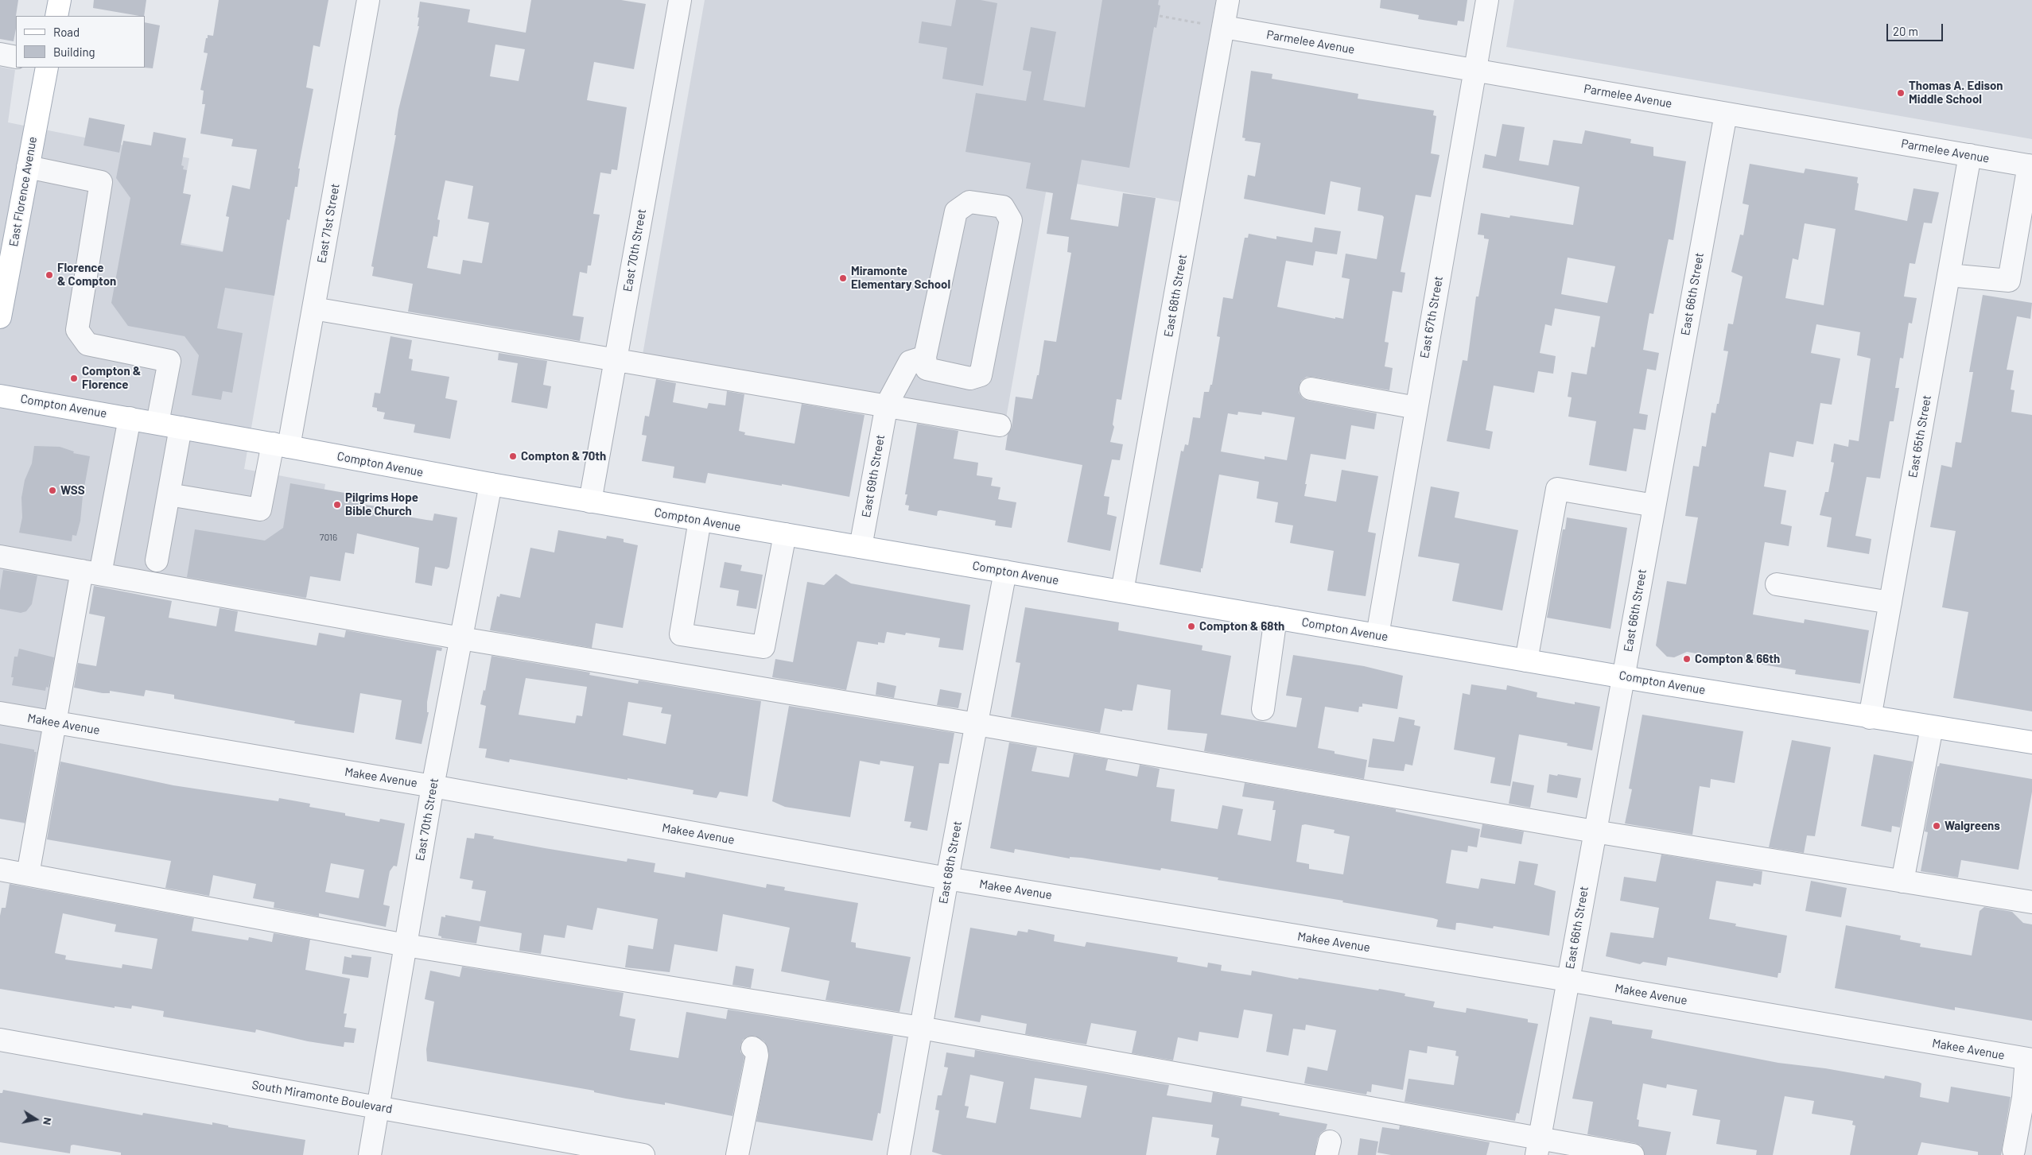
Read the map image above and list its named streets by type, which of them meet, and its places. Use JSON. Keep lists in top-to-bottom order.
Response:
{
  "streets": {
    "main road": ["East Florence Avenue", "Compton Avenue"],
    "street": [
      "Parmelee Avenue",
      "East 71st Street",
      "East 70th Street",
      "East 66th Street",
      "East 68th Street",
      "East 67th Street",
      "East 65th Street",
      "East 69th Street",
      "Makee Avenue",
      "South Miramonte Boulevard"
    ]
  },
  "crossings": [
    ["Parmelee Avenue", "East 66th Street"],
    ["Parmelee Avenue", "East 68th Street"],
    ["Parmelee Avenue", "East 67th Street"],
    ["Parmelee Avenue", "East 65th Street"],
    ["East 71st Street", "Compton Avenue"],
    ["East 70th Street", "Compton Avenue"],
    ["East 70th Street", "Makee Avenue"],
    ["East 70th Street", "South Miramonte Boulevard"],
    ["East 66th Street", "Compton Avenue"],
    ["East 66th Street", "Makee Avenue"],
    ["East 68th Street", "Compton Avenue"],
    ["East 68th Street", "Makee Avenue"],
    ["East 67th Street", "Compton Avenue"],
    ["Compton Avenue", "East 65th Street"],
    ["Compton Avenue", "East 69th Street"]
  ],
  "places": [
    "Thomas A. Edison Middle School",
    "Florence & Compton",
    "Miramonte Elementary School",
    "Compton & Florence",
    "Compton & 70th",
    "WSS",
    "Pilgrims Hope Bible Church",
    "Compton & 68th",
    "Compton & 66th",
    "Walgreens"
  ],
  "house_numbers": ["7016"],
  "legend": ["Road", "Building"],
  "scale_bar": "20 m",
  "north": "right"
}
